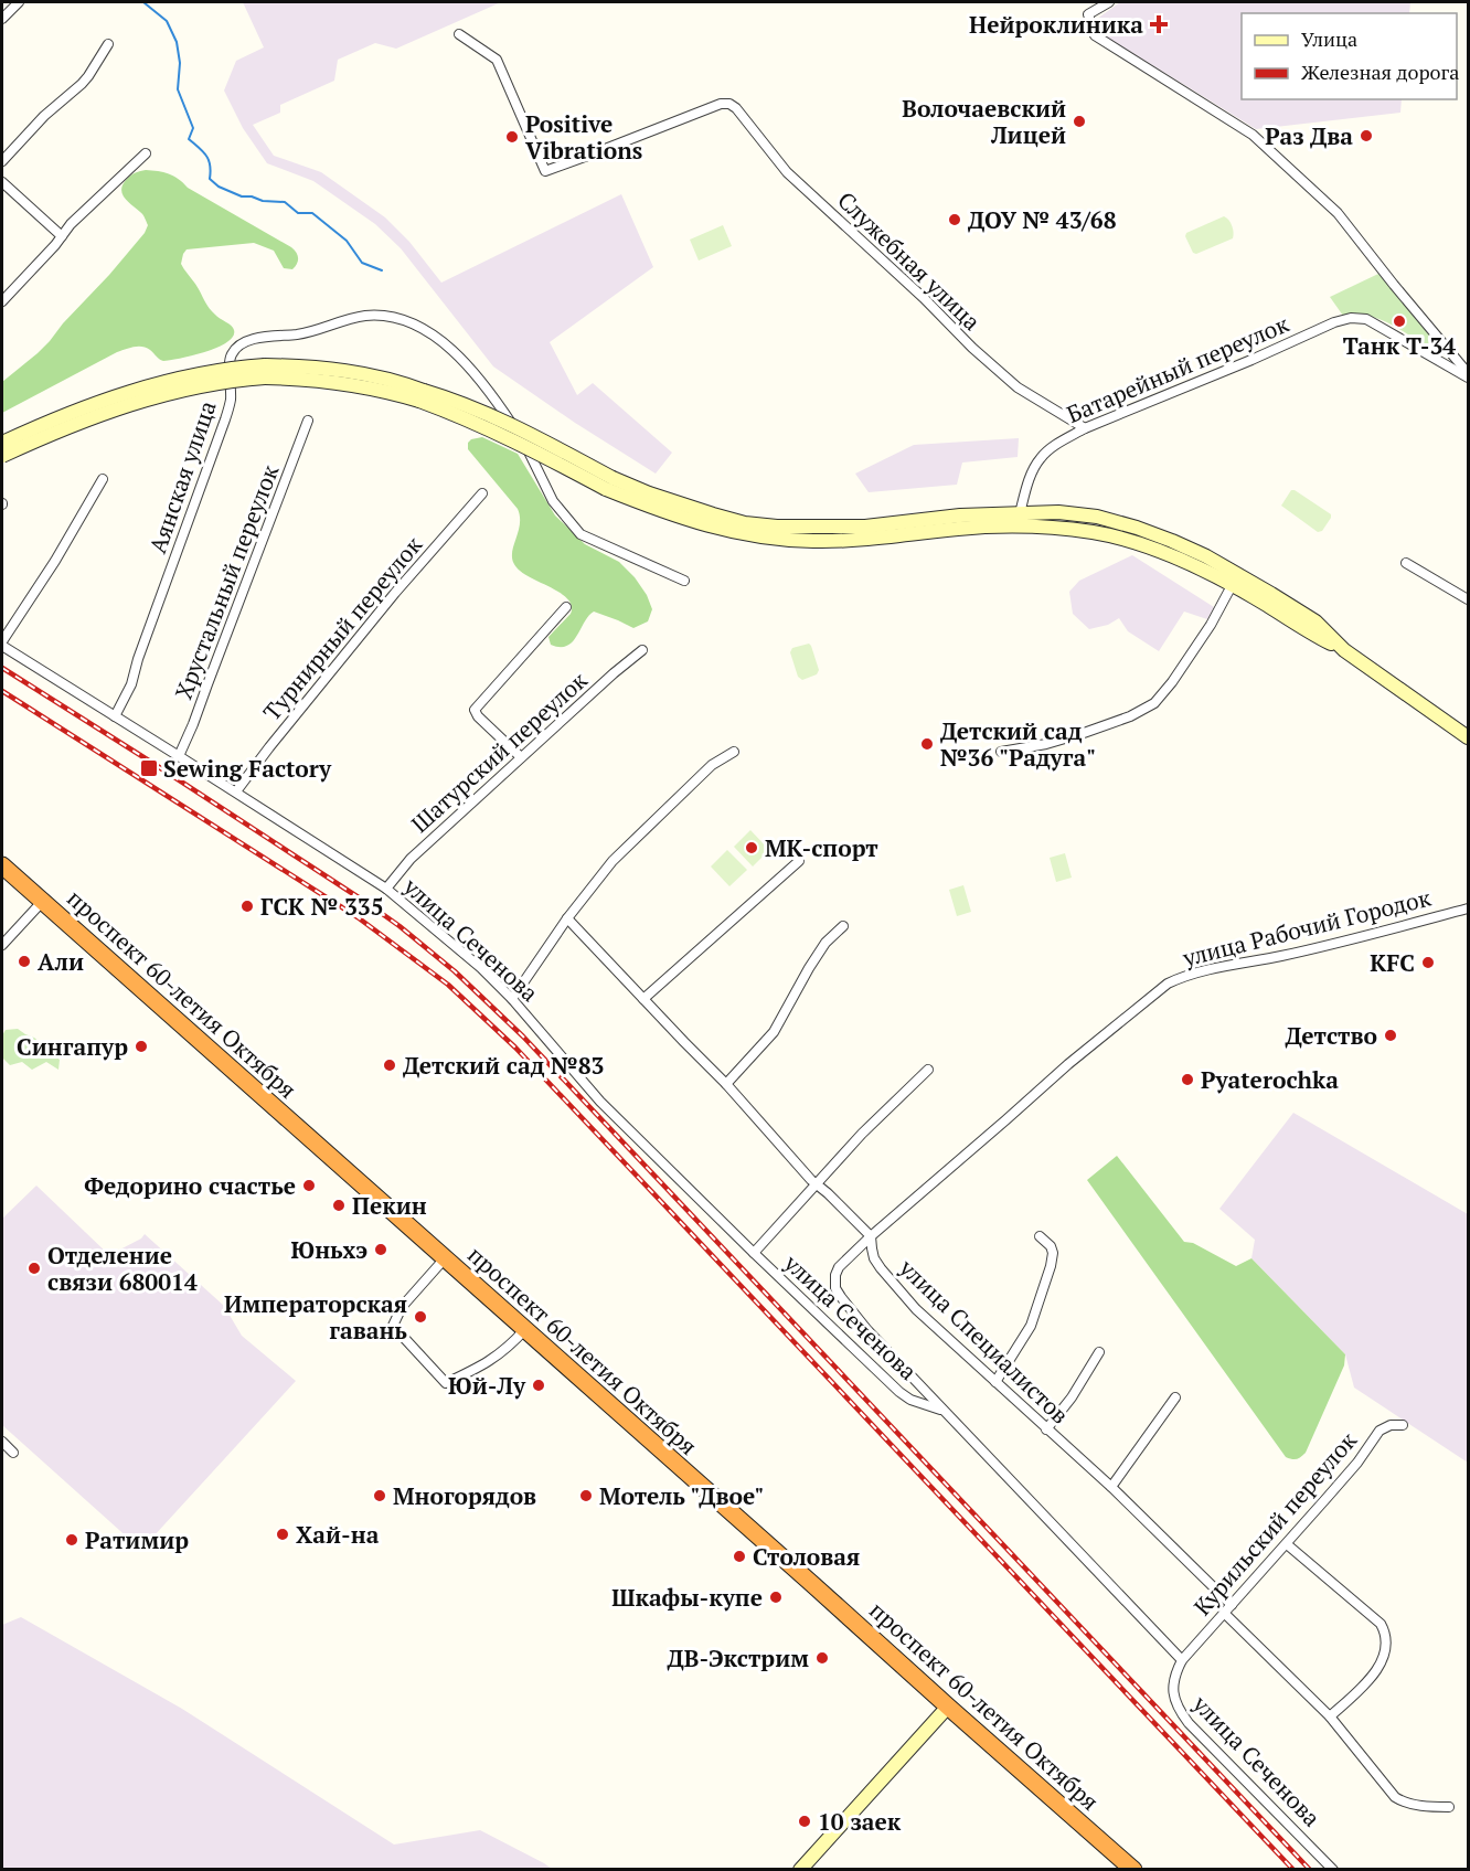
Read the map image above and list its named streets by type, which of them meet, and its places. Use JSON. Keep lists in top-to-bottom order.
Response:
{
  "streets": {
    "highway": ["проспект 60-летия Октября"],
    "street": [
      "Служебная улица",
      "Батарейный переулок",
      "Аянская улица",
      "Хрустальный переулок",
      "Турнирный переулок",
      "Шатурский переулок",
      "улица Рабочий Городок",
      "улица Сеченова",
      "улица Специалистов",
      "Курильский переулок"
    ]
  },
  "crossings": [
    ["Служебная улица", "Батарейный переулок"],
    ["Аянская улица", "улица Сеченова"],
    ["Хрустальный переулок", "улица Сеченова"],
    ["Турнирный переулок", "улица Сеченова"],
    ["Шатурский переулок", "улица Сеченова"],
    ["улица Рабочий Городок", "улица Сеченова"],
    ["улица Рабочий Городок", "улица Специалистов"],
    ["улица Сеченова", "Курильский переулок"],
    ["улица Специалистов", "Курильский переулок"]
  ],
  "places": {
    "health": ["Нейроклиника"],
    "other": [
      "Волочаевский Лицей",
      "Раз Два",
      "Positive Vibrations",
      "ДОУ № 43/68",
      "Танк Т-34",
      "Детский сад №36 \"Радуга\"",
      "МК-спорт",
      "ГСК № 335",
      "Али",
      "KFC",
      "Детство",
      "Сингапур",
      "Детский сад №83",
      "Pyaterochka",
      "Федорино счастье",
      "Пекин",
      "Юньхэ",
      "Отделение связи 680014",
      "Императорская гавань",
      "Юй-Лу",
      "Многорядов",
      "Мотель \"Двое\"",
      "Хай-на",
      "Ратимир",
      "Столовая",
      "Шкафы-купе",
      "ДВ-Экстрим",
      "10 заек"
    ],
    "transit": ["Sewing Factory"]
  },
  "legend": ["Улица", "Железная дорога"]
}
